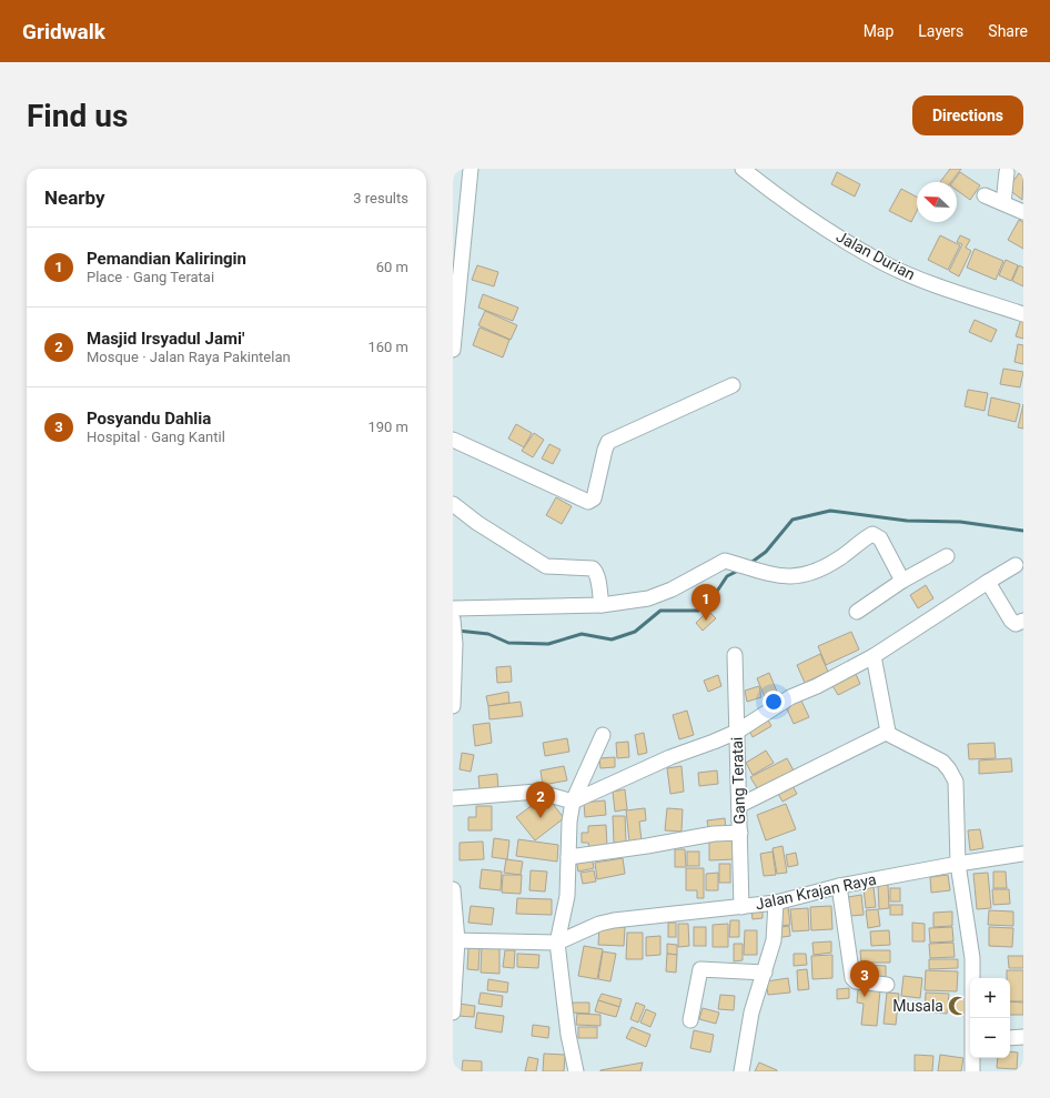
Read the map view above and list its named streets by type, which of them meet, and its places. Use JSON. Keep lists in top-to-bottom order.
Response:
{
  "streets": {
    "street": ["Jalan Durian", "Gang Teratai", "Jalan Krajan Raya"]
  },
  "crossings": [
    ["Gang Teratai", "Jalan Krajan Raya"]
  ],
  "places": {
    "mosque": ["Musala"]
  },
  "north": "top left",
  "page": {
    "header": "Gridwalk",
    "nav": ["Map", "Layers", "Share"],
    "buttons": "Directions",
    "title": "Find us",
    "heading": ["Nearby", "3 results"],
    "list": [
      {
        "mark": "1",
        "name": "Pemandian Kaliringin",
        "note": "Place · Gang Teratai",
        "value": "60 m"
      },
      {
        "mark": "2",
        "name": "Masjid Irsyadul Jami'",
        "note": "Mosque · Jalan Raya Pakintelan",
        "value": "160 m"
      },
      {
        "mark": "3",
        "name": "Posyandu Dahlia",
        "note": "Hospital · Gang Kantil",
        "value": "190 m"
      }
    ],
    "pins": ["1", "2", "3"],
    "map_buttons": ["+", "−"]
  }
}
